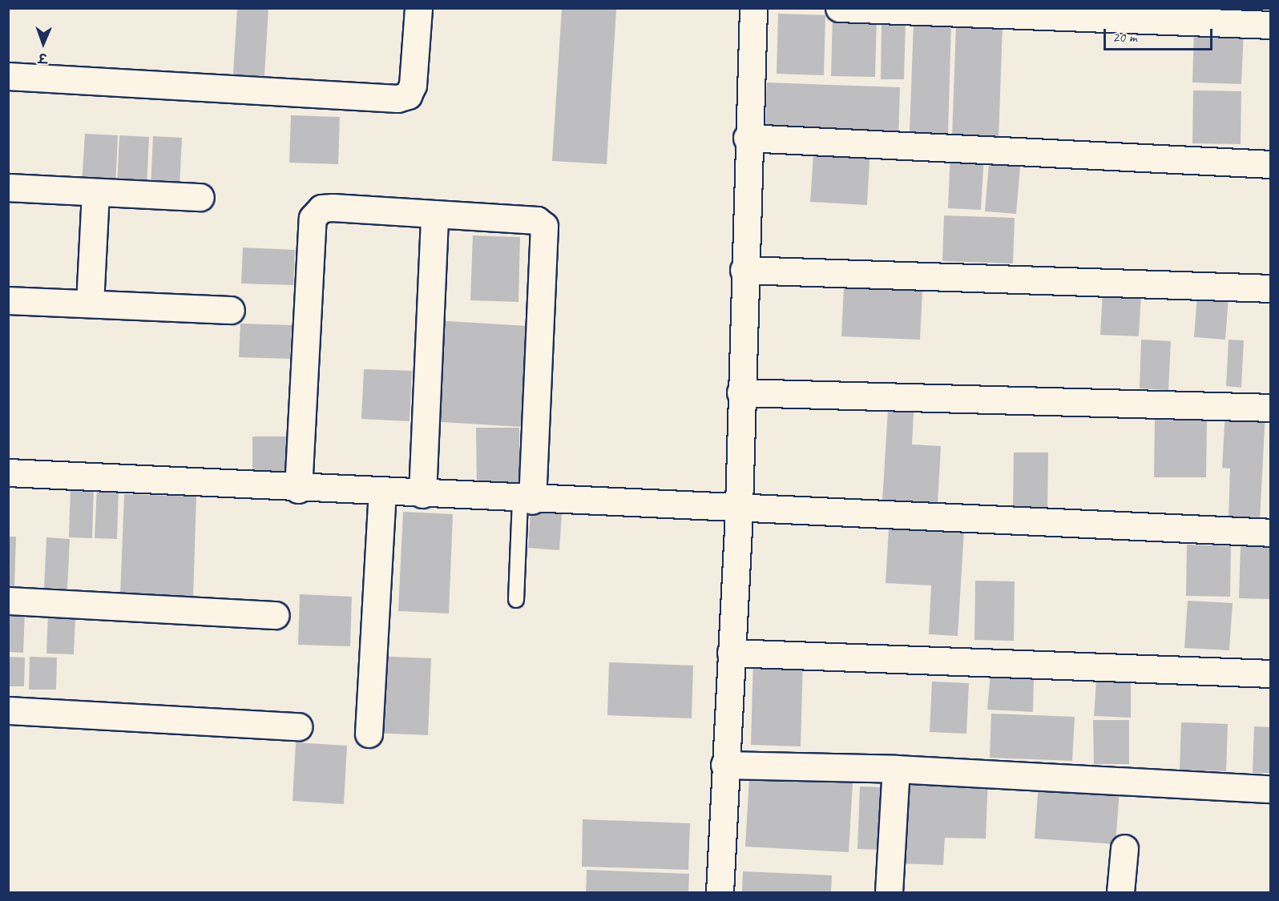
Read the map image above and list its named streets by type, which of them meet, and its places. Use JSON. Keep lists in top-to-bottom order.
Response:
{
  "scale_bar": "20 m",
  "north": "bottom"
}
